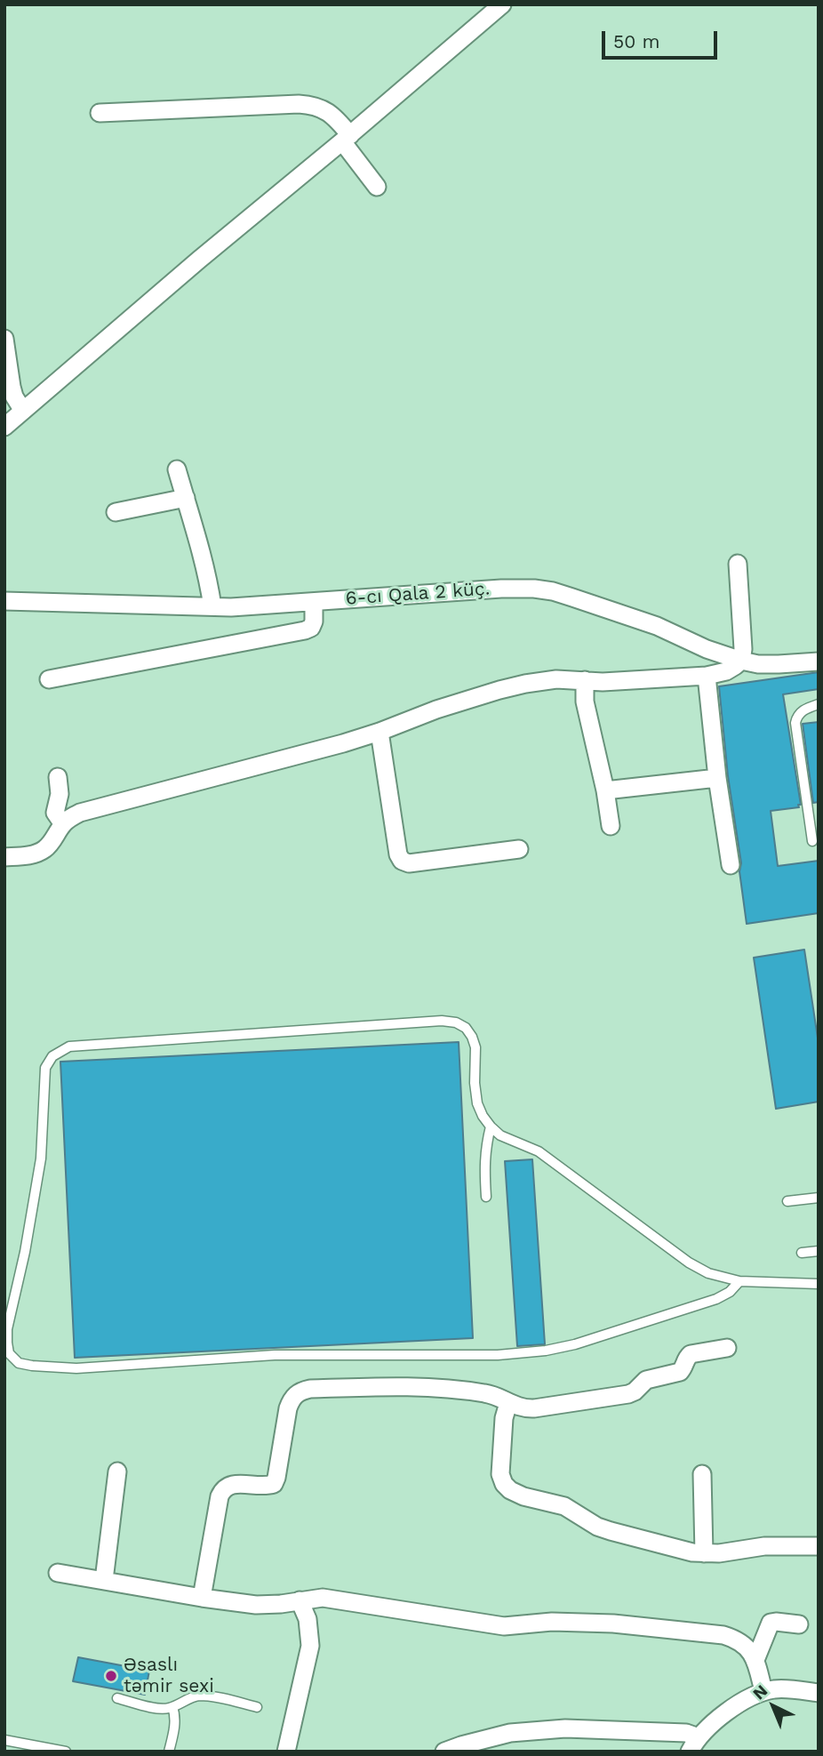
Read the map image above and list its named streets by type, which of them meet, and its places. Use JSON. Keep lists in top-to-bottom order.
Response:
{
  "streets": {
    "street": ["6-cı Qala 2 küç."]
  },
  "places": ["Əsaslı təmir sexi"],
  "scale_bar": "50 m",
  "north": "top left"
}
